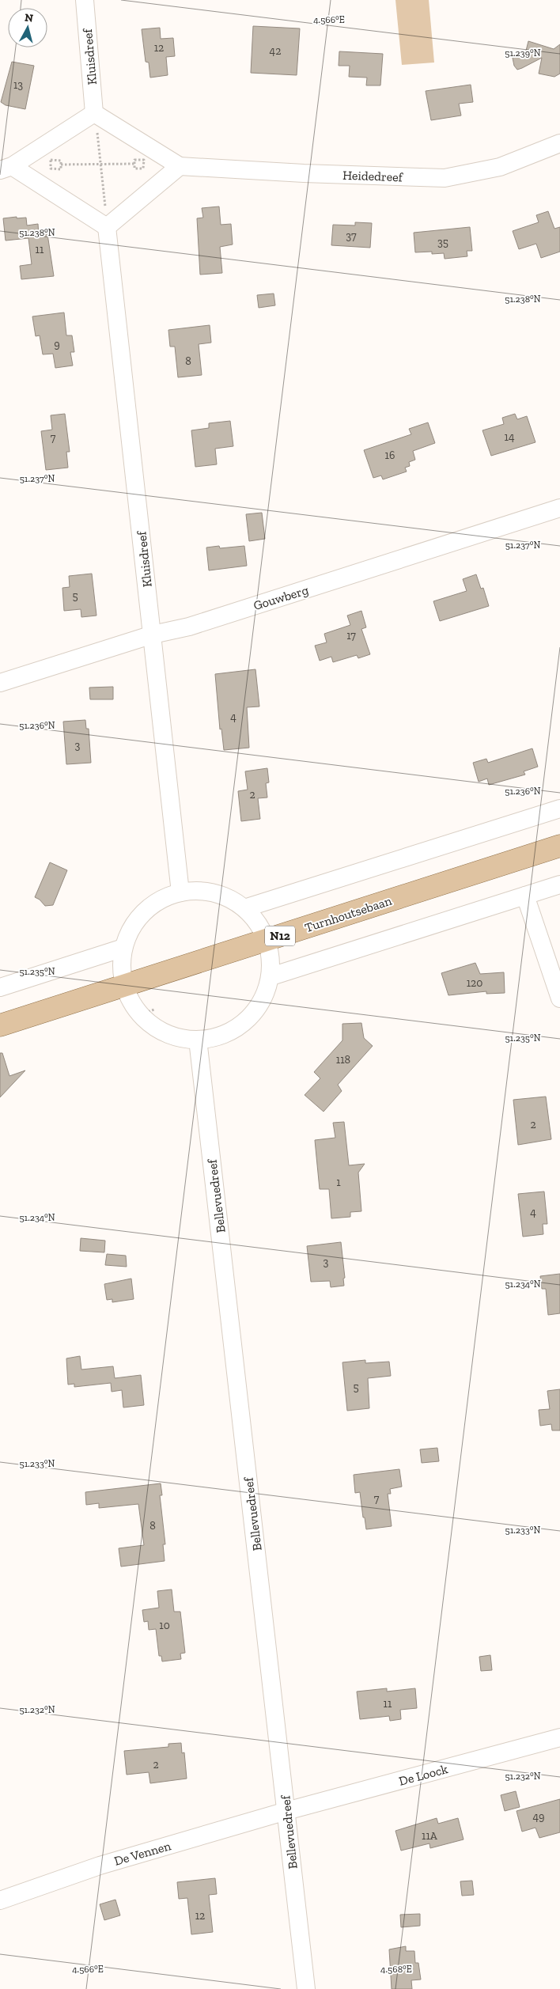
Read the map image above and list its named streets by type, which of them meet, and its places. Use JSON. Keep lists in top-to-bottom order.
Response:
{
  "streets": {
    "main road": ["Turnhoutsebaan", "N12"],
    "street": [
      "Kluisdreef",
      "Heidedreef",
      "Gouwberg",
      "Bellevuedreef",
      "De Loock",
      "De Vennen"
    ]
  },
  "crossings": [
    ["Kluisdreef", "Gouwberg"],
    ["Bellevuedreef", "De Loock"],
    ["Bellevuedreef", "De Vennen"],
    ["De Loock", "De Vennen"]
  ],
  "house_numbers": [
    "12",
    "42",
    "13",
    "37",
    "35",
    "11",
    "9",
    "8",
    "14",
    "7",
    "16",
    "5",
    "17",
    "4",
    "3",
    "2",
    "120",
    "118",
    "2",
    "1",
    "4",
    "3",
    "5",
    "7",
    "8",
    "10",
    "11",
    "2",
    "49",
    "11A",
    "12"
  ],
  "north": "top",
  "coordinates": [
    "4.566°E",
    "51.239°N",
    "51.238°N",
    "51.237°N",
    "51.236°N",
    "51.235°N",
    "51.234°N",
    "51.233°N",
    "51.232°N",
    "4.568°E"
  ]
}
